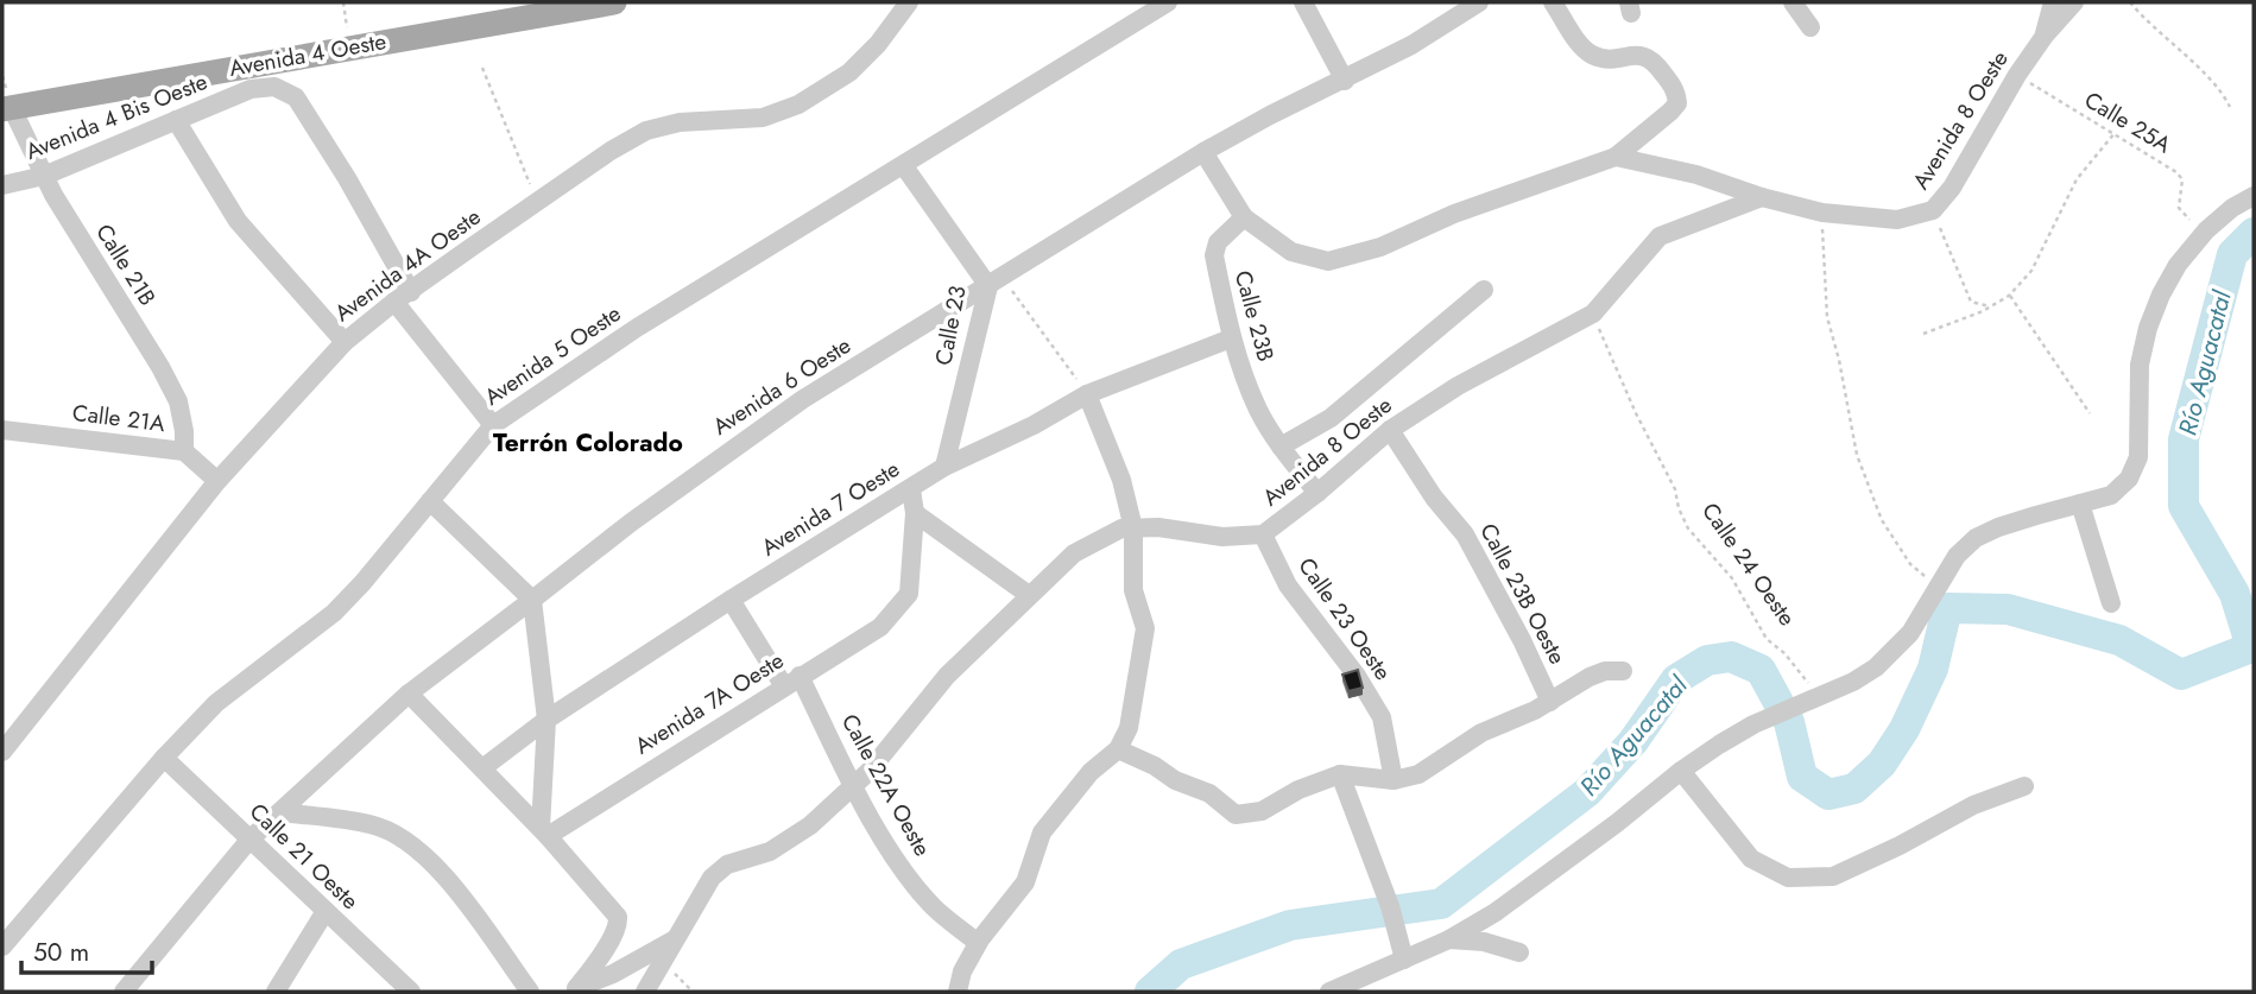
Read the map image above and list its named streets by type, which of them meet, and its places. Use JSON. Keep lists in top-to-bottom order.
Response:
{
  "streets": {
    "main road": ["Avenida 4 Oeste"],
    "street": [
      "Avenida 4 Bis Oeste",
      "Avenida 8 Oeste",
      "Calle 21B",
      "Avenida 4A Oeste",
      "Calle 23B",
      "Calle 23",
      "Avenida 5 Oeste",
      "Avenida 6 Oeste",
      "Calle 21A",
      "Avenida 7 Oeste",
      "Calle 23B Oeste",
      "Calle 23 Oeste",
      "Avenida 7A Oeste",
      "Calle 22A Oeste",
      "Calle 21 Oeste"
    ],
    "path": ["Calle 25A", "Calle 24 Oeste"]
  },
  "crossings": [
    ["Avenida 4 Oeste", "Calle 21B"],
    ["Avenida 4 Bis Oeste", "Calle 21B"],
    ["Avenida 4 Bis Oeste", "Avenida 4A Oeste"],
    ["Avenida 8 Oeste", "Calle 25A"],
    ["Avenida 8 Oeste", "Calle 23B"],
    ["Avenida 8 Oeste", "Calle 24 Oeste"],
    ["Avenida 8 Oeste", "Calle 23B Oeste"],
    ["Avenida 8 Oeste", "Calle 23 Oeste"],
    ["Avenida 8 Oeste", "Calle 22A Oeste"],
    ["Calle 21B", "Calle 21A"],
    ["Avenida 4A Oeste", "Calle 21A"],
    ["Calle 23B", "Avenida 7 Oeste"],
    ["Calle 23", "Avenida 5 Oeste"],
    ["Calle 23", "Avenida 6 Oeste"],
    ["Calle 23", "Avenida 7 Oeste"],
    ["Avenida 5 Oeste", "Calle 21 Oeste"],
    ["Avenida 6 Oeste", "Calle 21 Oeste"],
    ["Avenida 7 Oeste", "Calle 22A Oeste"],
    ["Avenida 7A Oeste", "Calle 22A Oeste"]
  ],
  "districts": ["Terrón Colorado"],
  "water": ["Río Aguacatal"],
  "scale_bar": "50 m"
}
